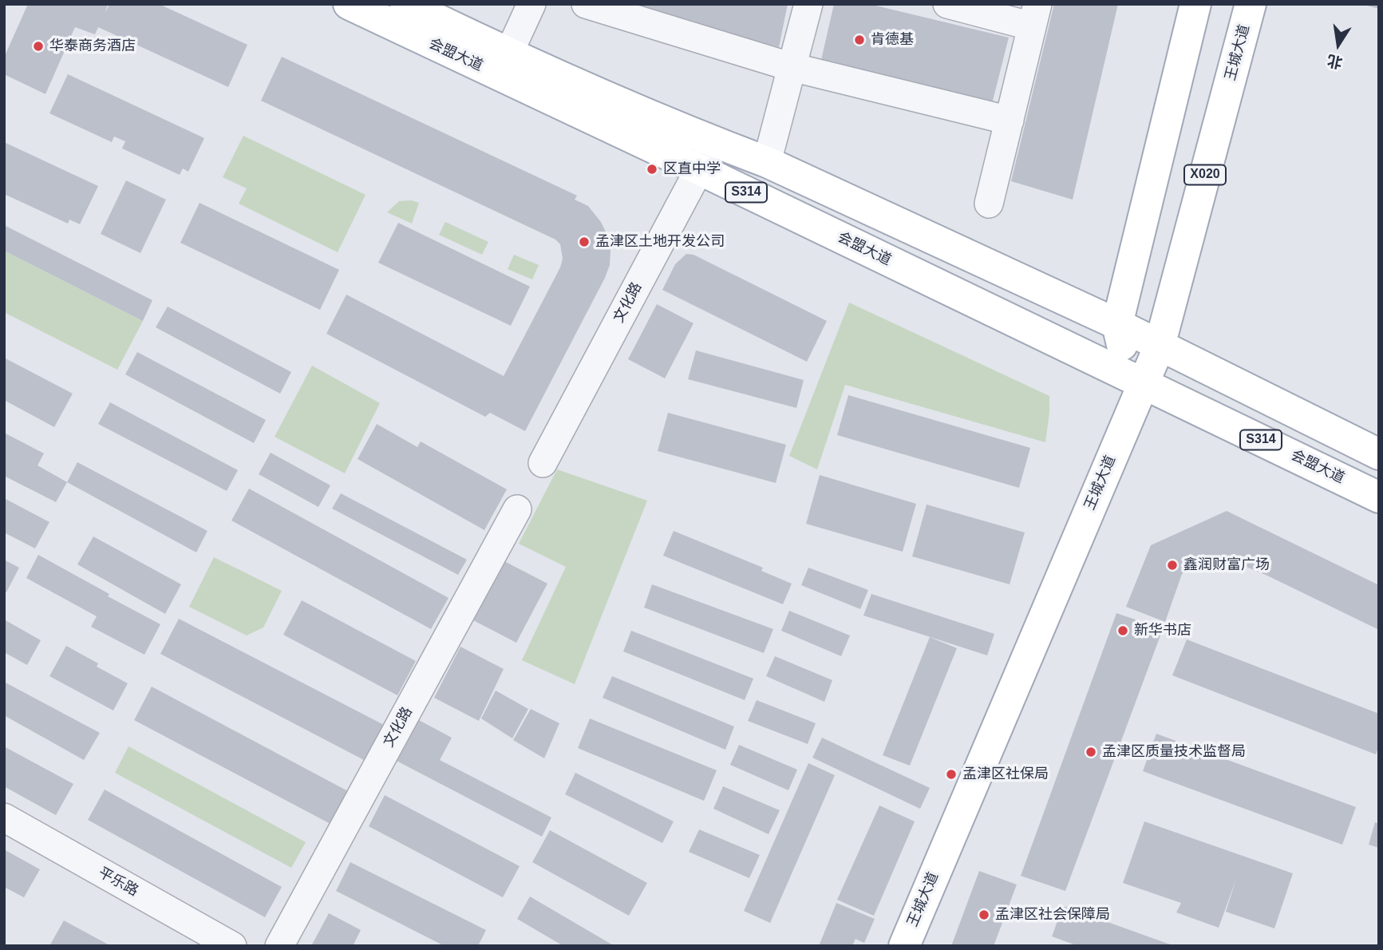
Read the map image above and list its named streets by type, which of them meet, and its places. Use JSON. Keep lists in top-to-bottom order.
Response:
{
  "streets": {
    "main road": [
      "王城大道",
      "会盟大道",
      "X020",
      "S314"
    ],
    "street": ["文化路", "平乐路"]
  },
  "crossings": [
    ["王城大道", "会盟大道"],
    ["会盟大道", "文化路"]
  ],
  "places": [
    "肯德基",
    "华泰商务酒店",
    "区直中学",
    "孟津区土地开发公司",
    "鑫润财富广场",
    "新华书店",
    "孟津区质量技术监督局",
    "孟津区社保局",
    "孟津区社会保障局"
  ],
  "north": "bottom"
}
